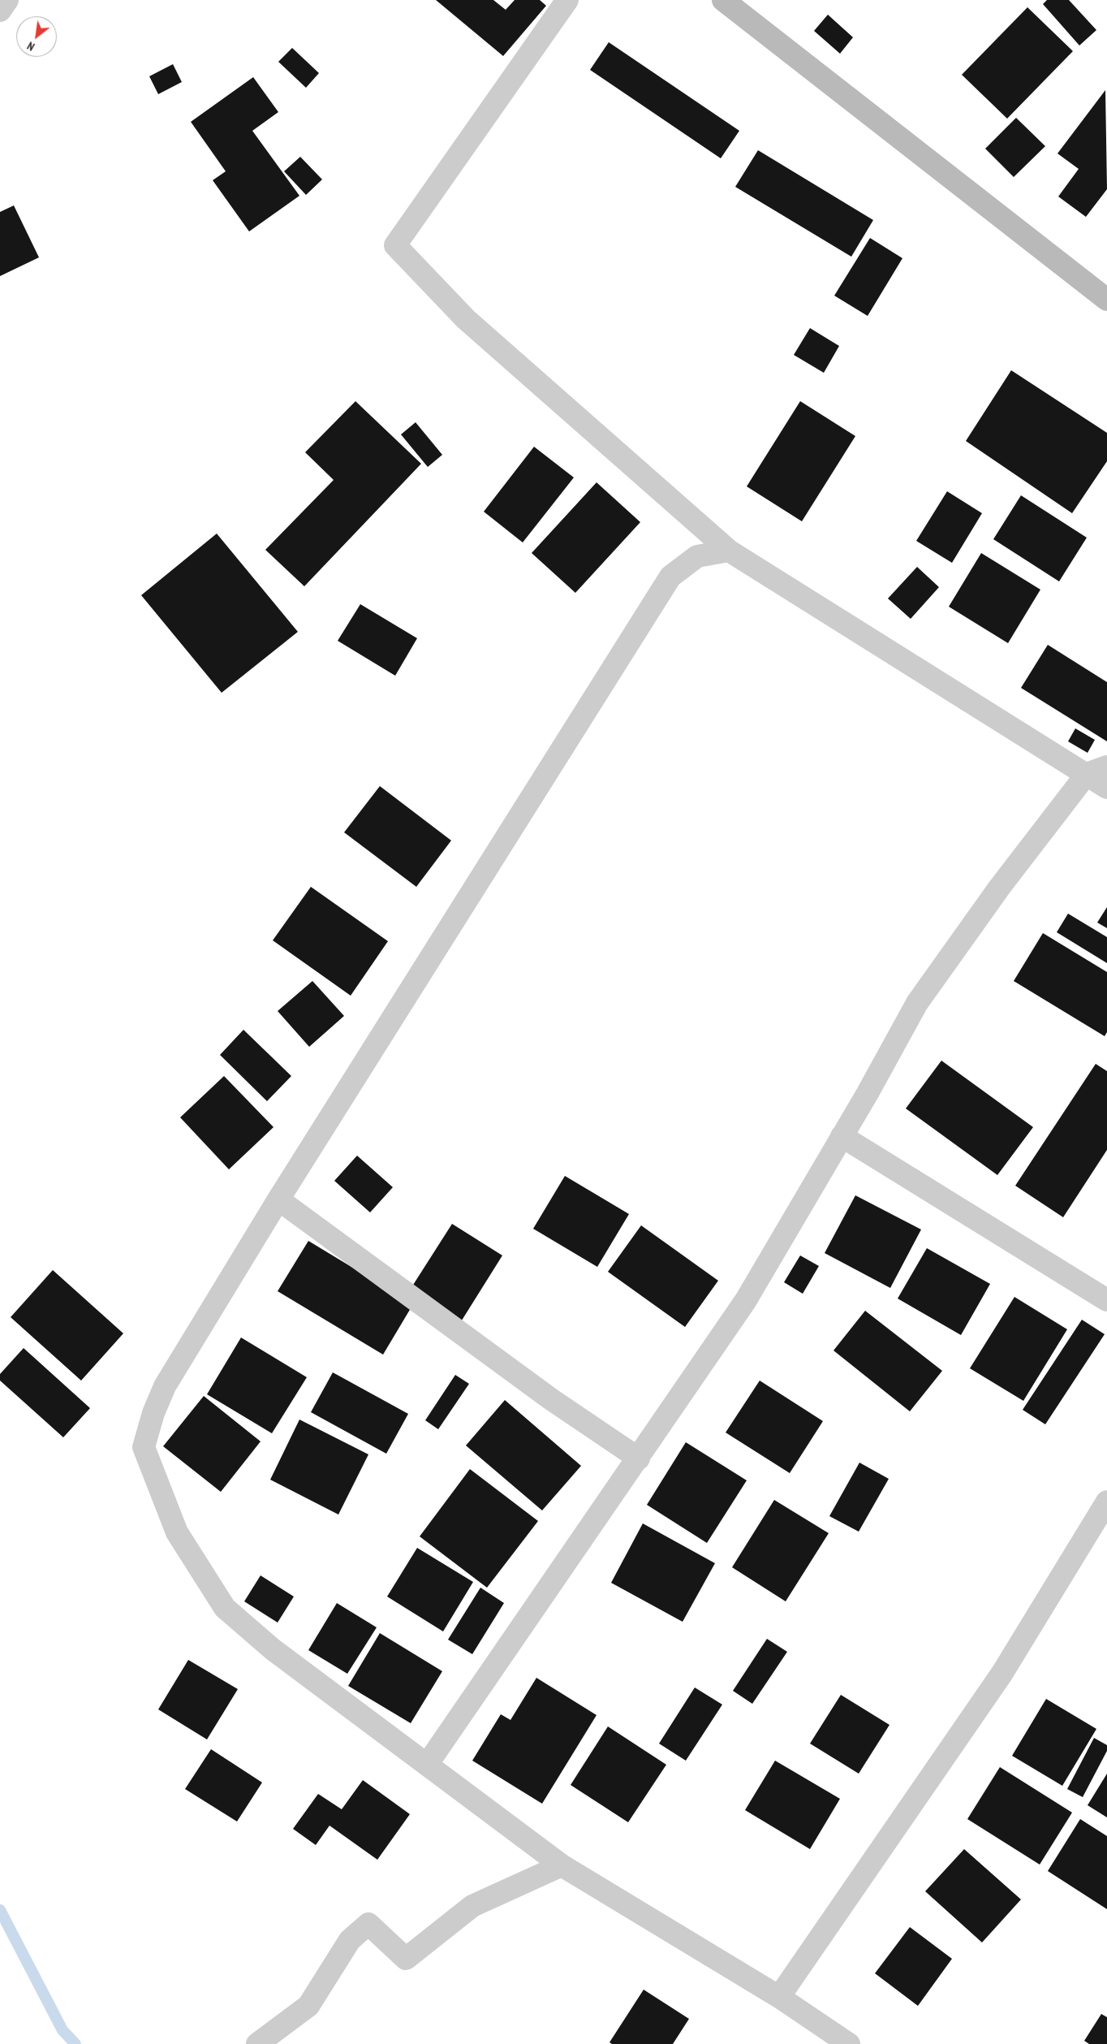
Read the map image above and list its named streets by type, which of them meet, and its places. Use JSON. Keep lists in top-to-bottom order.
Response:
{
  "north": "bottom left"
}
